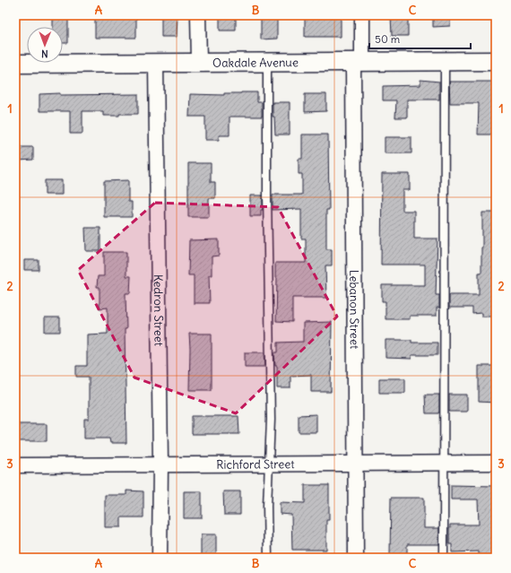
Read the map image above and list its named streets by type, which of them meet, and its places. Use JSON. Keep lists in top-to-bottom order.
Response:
{
  "streets": {
    "street": [
      "Oakdale Avenue",
      "Lebanon Street",
      "Kedron Street",
      "Richford Street"
    ]
  },
  "crossings": [
    ["Oakdale Avenue", "Lebanon Street"],
    ["Oakdale Avenue", "Kedron Street"],
    ["Lebanon Street", "Richford Street"],
    ["Kedron Street", "Richford Street"]
  ],
  "scale_bar": "50 m",
  "north": "bottom",
  "grid": {
    "columns": ["A", "B", "C"],
    "rows": ["1", "2", "3"]
  }
}
